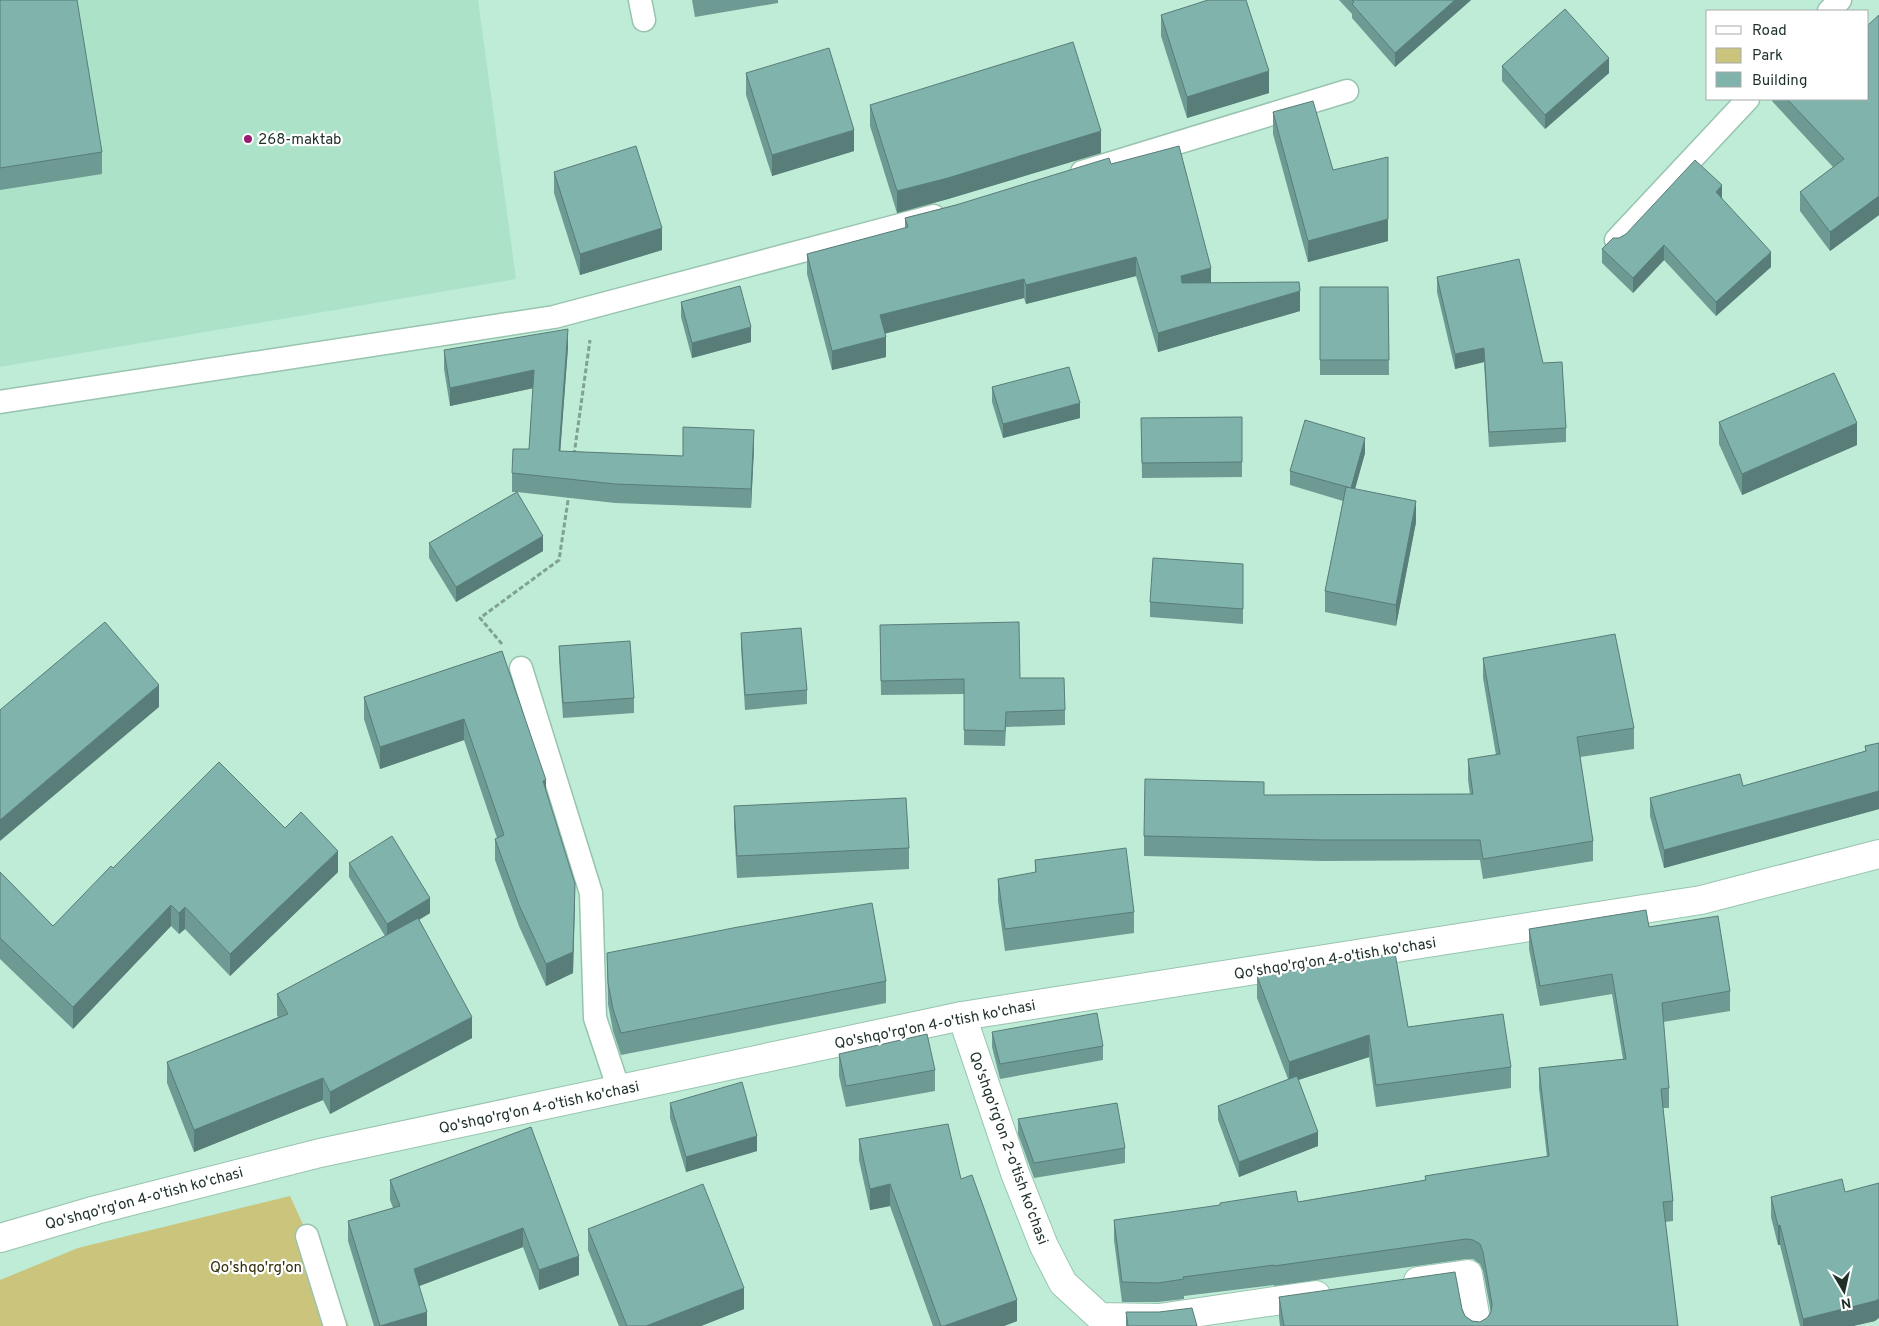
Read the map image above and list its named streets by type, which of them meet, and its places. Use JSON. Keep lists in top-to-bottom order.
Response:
{
  "streets": {
    "street": ["Qo'shqo'rg'on 4-o'tish ko'chasi", "Qo'shqo'rg'on 2-o'tish ko'chasi"]
  },
  "crossings": [
    ["Qo'shqo'rg'on 4-o'tish ko'chasi", "Qo'shqo'rg'on 2-o'tish ko'chasi"]
  ],
  "parks": ["Qo'shqo'rg'on"],
  "places": ["268-maktab"],
  "legend": ["Road", "Park", "Building"],
  "north": "bottom"
}
